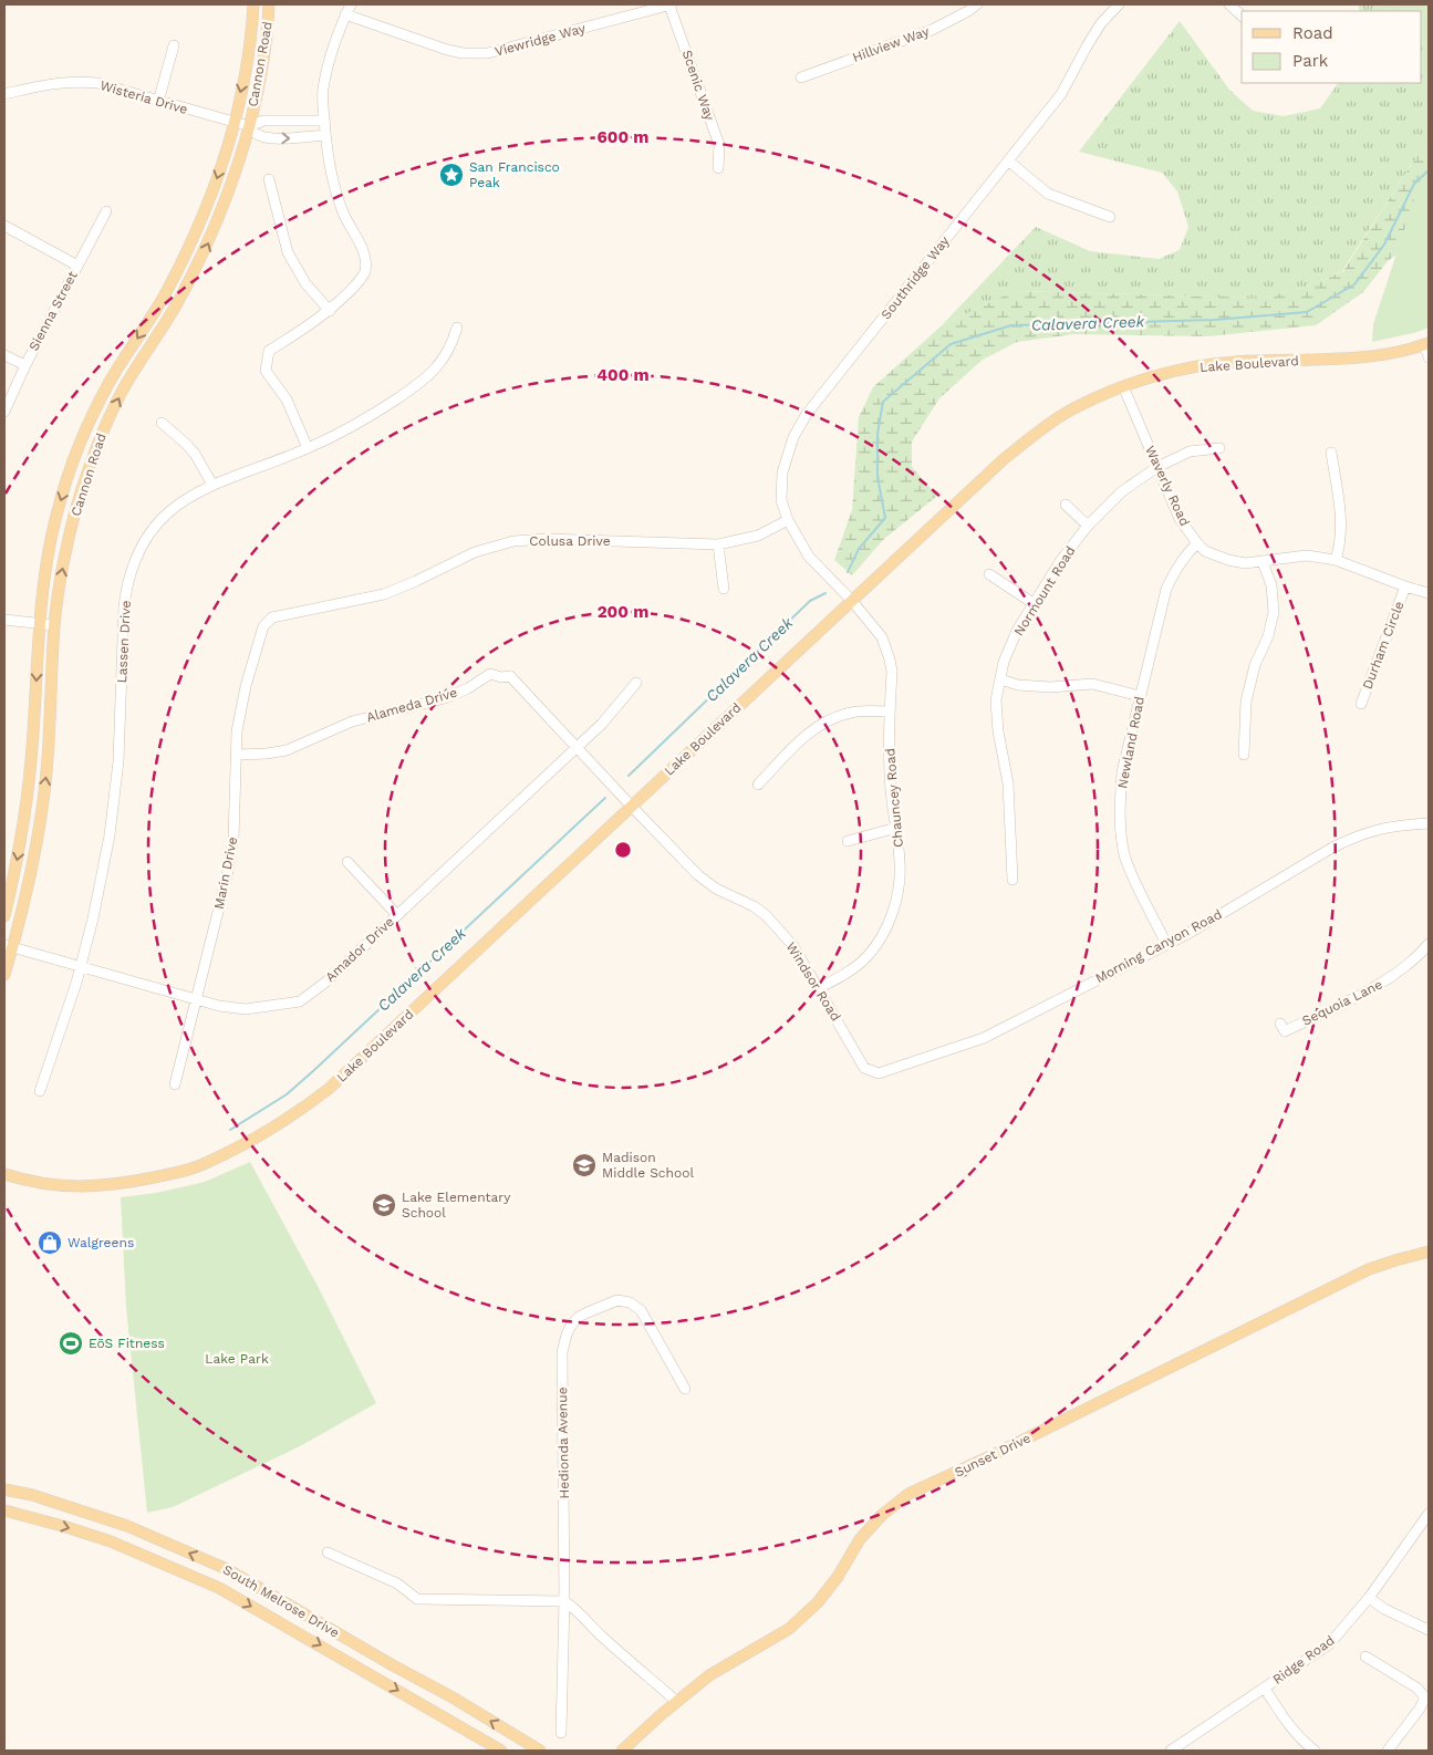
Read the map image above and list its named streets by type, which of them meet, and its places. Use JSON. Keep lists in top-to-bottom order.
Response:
{
  "streets": {
    "main road": [
      "Cannon Road",
      "Lake Boulevard",
      "Sunset Drive",
      "South Melrose Drive"
    ],
    "street": [
      "Viewridge Way",
      "Hillview Way",
      "Scenic Way",
      "Wisteria Drive",
      "Southridge Way",
      "Sienna Street",
      "Waverly Road",
      "Colusa Drive",
      "Normount Road",
      "Lassen Drive",
      "Durham Circle",
      "Alameda Drive",
      "Newland Road",
      "Chauncey Road",
      "Marin Drive",
      "Morning Canyon Road",
      "Amador Drive",
      "Windsor Road",
      "Sequoia Lane",
      "Hedionda Avenue",
      "Ridge Road"
    ]
  },
  "crossings": [
    ["Viewridge Way", "Scenic Way"],
    ["Cannon Road", "Wisteria Drive"],
    ["Cannon Road", "Amador Drive"],
    ["Southridge Way", "Colusa Drive"],
    ["Southridge Way", "Chauncey Road"],
    ["Lake Boulevard", "Waverly Road"],
    ["Lake Boulevard", "Alameda Drive"],
    ["Lake Boulevard", "Chauncey Road"],
    ["Lake Boulevard", "Windsor Road"],
    ["Waverly Road", "Normount Road"],
    ["Waverly Road", "Durham Circle"],
    ["Waverly Road", "Newland Road"],
    ["Colusa Drive", "Marin Drive"],
    ["Lassen Drive", "Amador Drive"],
    ["Alameda Drive", "Marin Drive"],
    ["Alameda Drive", "Amador Drive"],
    ["Alameda Drive", "Windsor Road"],
    ["Newland Road", "Morning Canyon Road"],
    ["Chauncey Road", "Windsor Road"],
    ["Marin Drive", "Amador Drive"],
    ["Morning Canyon Road", "Windsor Road"]
  ],
  "water": ["Calavera Creek"],
  "parks": ["Lake Park"],
  "places": {
    "place": ["San Francisco Peak"],
    "school or university": ["Madison Middle School", "Lake Elementary School"],
    "shop": ["Walgreens"],
    "sports": ["EōS Fitness"]
  },
  "legend": ["Road", "Park"],
  "rings": ["600 m", "400 m", "200 m"]
}
